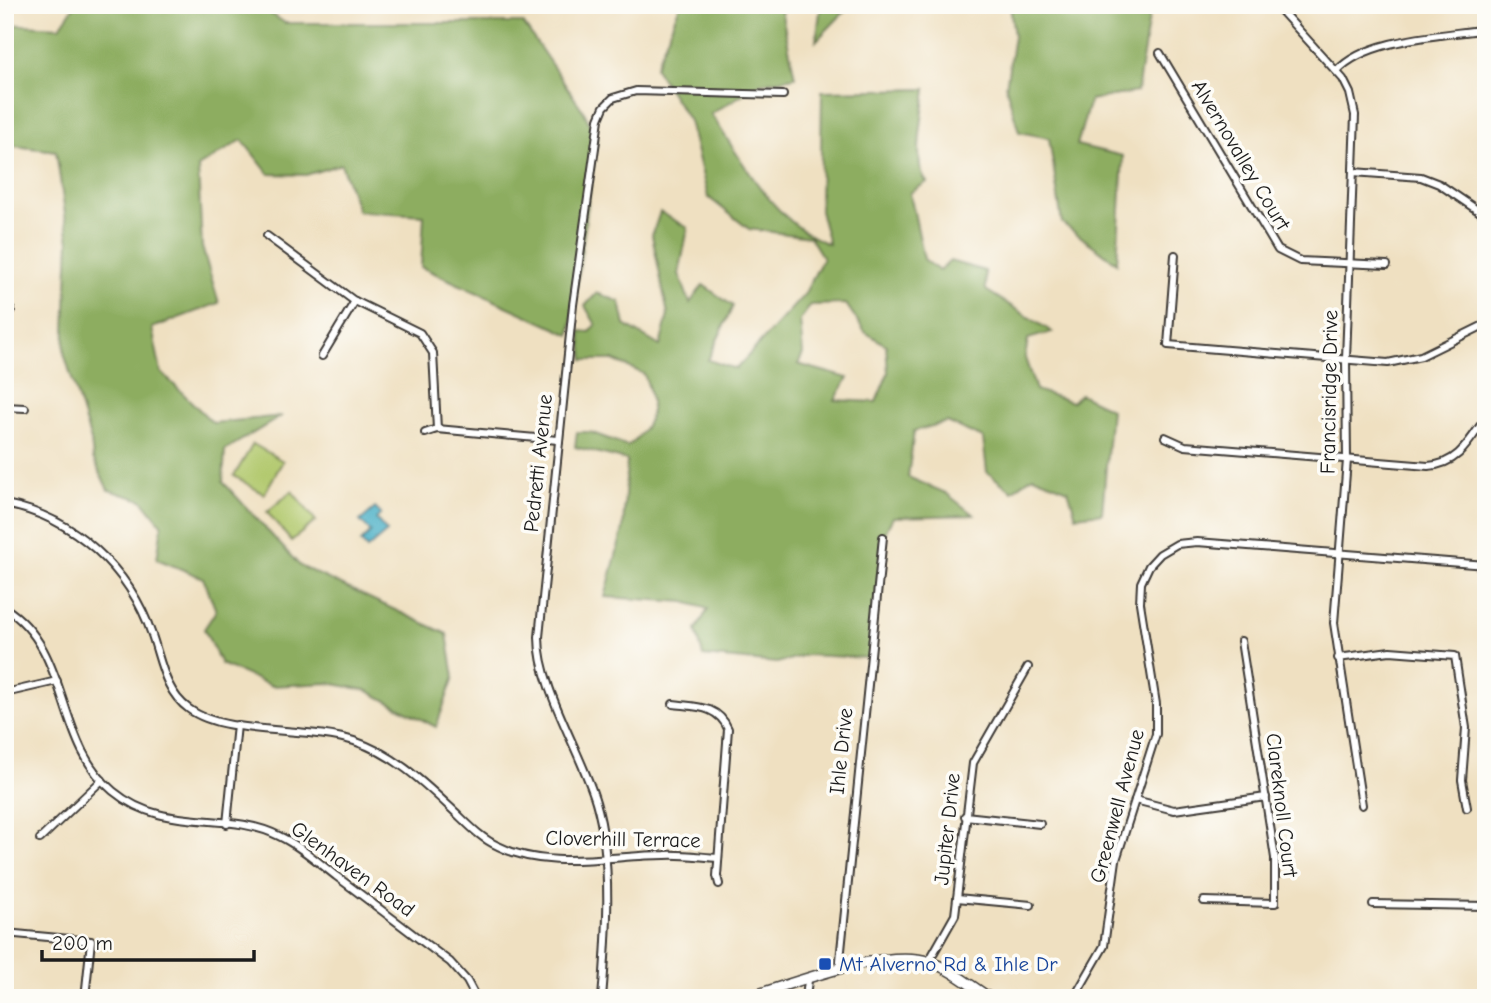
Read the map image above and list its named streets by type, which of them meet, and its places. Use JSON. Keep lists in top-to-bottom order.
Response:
{
  "streets": {
    "street": [
      "Alvernovalley Court",
      "Francisridge Drive",
      "Pedretti Avenue",
      "Ihle Drive",
      "Clareknoll Court",
      "Greenwell Avenue",
      "Jupiter Drive",
      "Cloverhill Terrace",
      "Glenhaven Road"
    ]
  },
  "crossings": [
    ["Alvernovalley Court", "Francisridge Drive"],
    ["Francisridge Drive", "Greenwell Avenue"],
    ["Pedretti Avenue", "Cloverhill Terrace"]
  ],
  "places": {
    "transit": ["Mt Alverno Rd & Ihle Dr"]
  },
  "scale_bar": "200 m"
}
